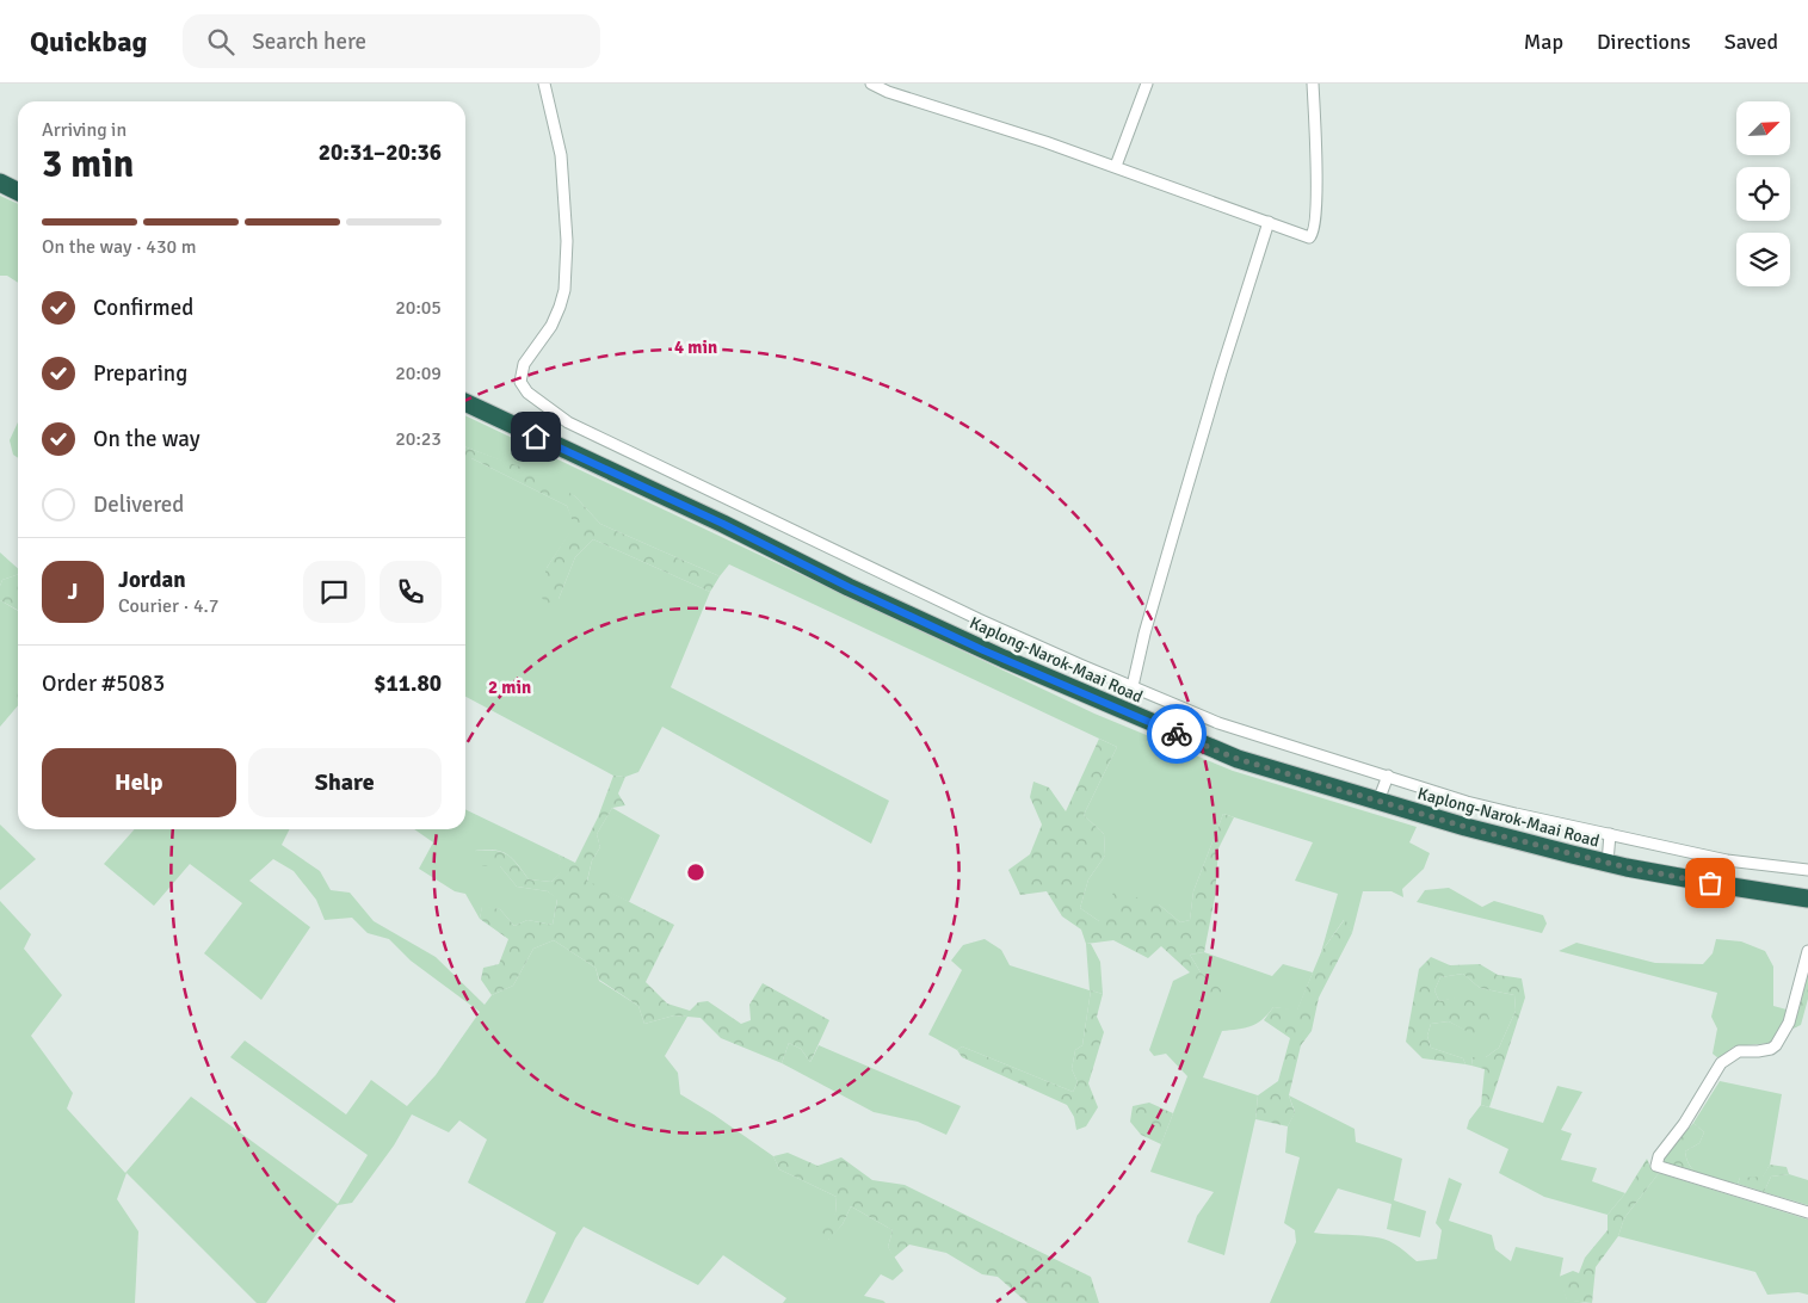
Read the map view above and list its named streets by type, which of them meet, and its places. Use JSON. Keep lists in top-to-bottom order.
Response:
{
  "streets": {
    "highway": ["Kaplong-Narok-Maai Road"]
  },
  "north": "top right",
  "page": {
    "header": "Quickbag",
    "search": "Search here",
    "nav": ["Map", "Directions", "Saved"],
    "heading": ["3 min", "Arriving in", "20:31–20:36"],
    "panel": [
      "Jordan",
      "Courier · 4.7",
      "Order #5083",
      "$11.80"
    ],
    "bar": "On the way · 430 m",
    "list": [
      ["Confirmed", "20:05"],
      ["Preparing", "20:09"],
      ["On the way", "20:23"],
      "Delivered"
    ],
    "round": "J",
    "buttons": ["Help", "Share"]
  },
  "rings": ["4 min", "2 min"]
}
